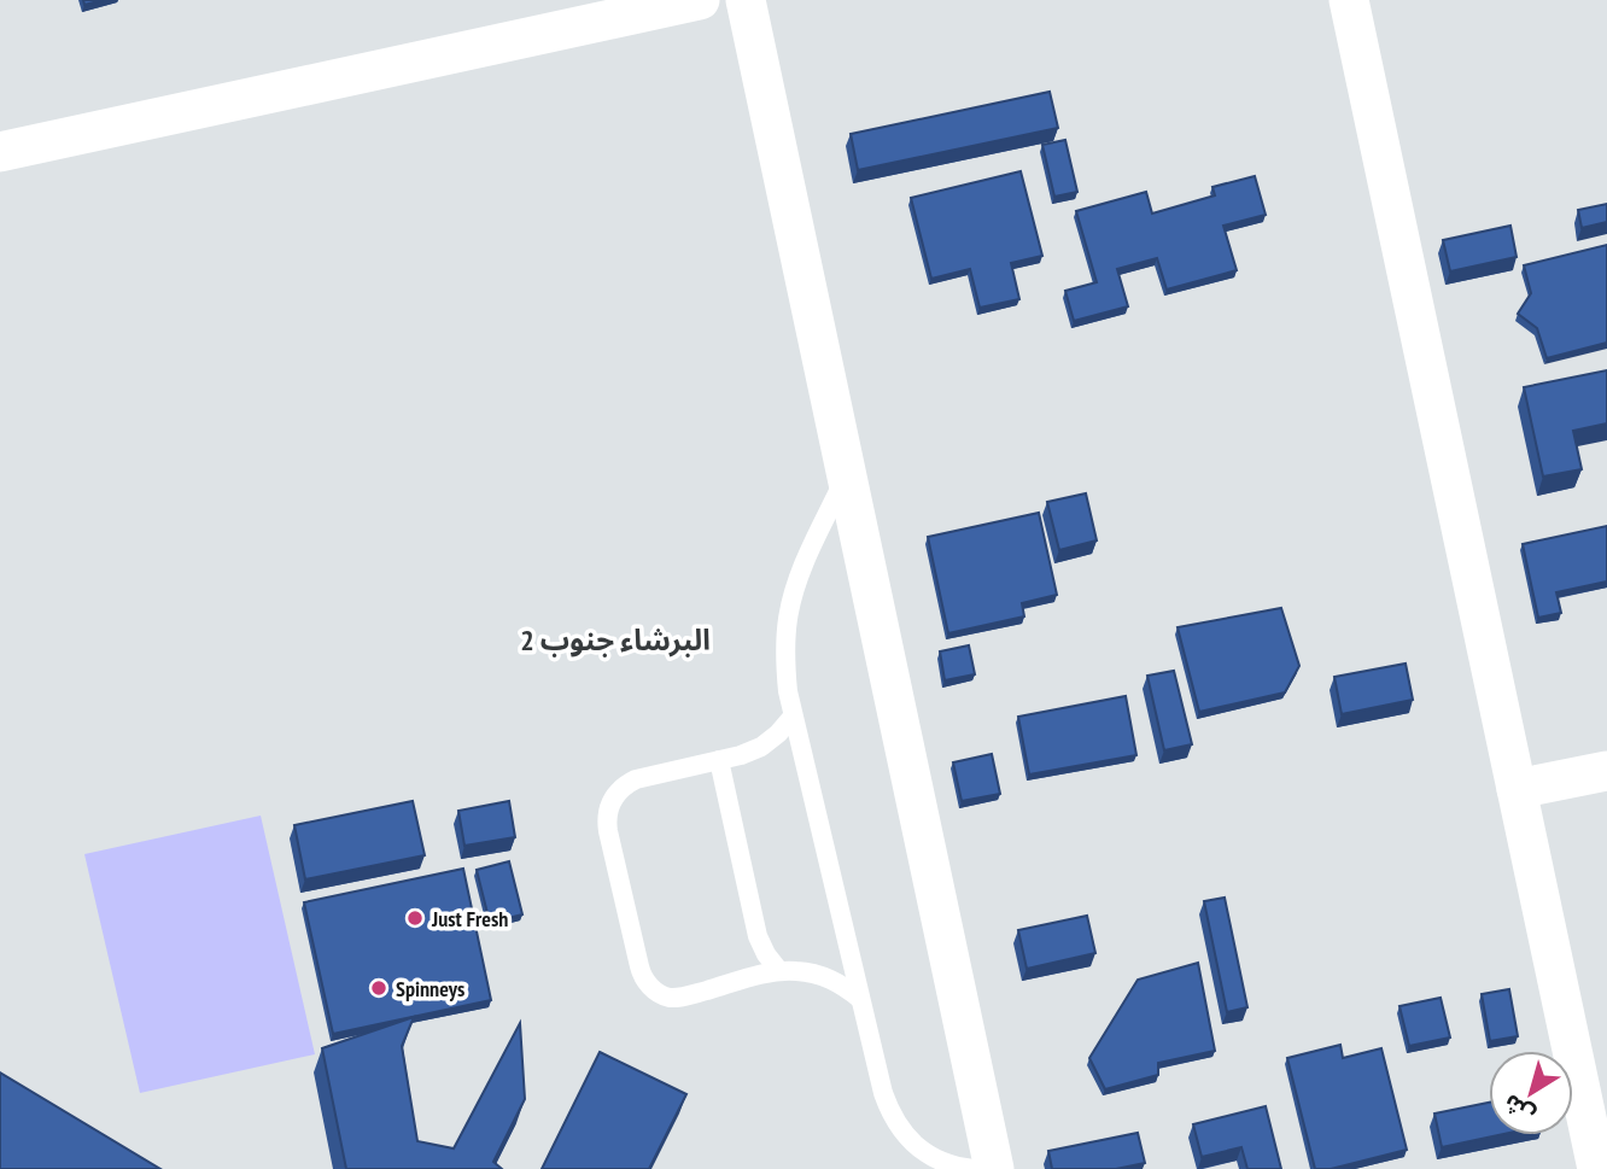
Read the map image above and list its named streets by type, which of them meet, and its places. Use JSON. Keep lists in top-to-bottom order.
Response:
{
  "districts": ["البرشاء جنوب 2"],
  "places": ["Just Fresh", "Spinneys"],
  "north": "bottom left"
}
